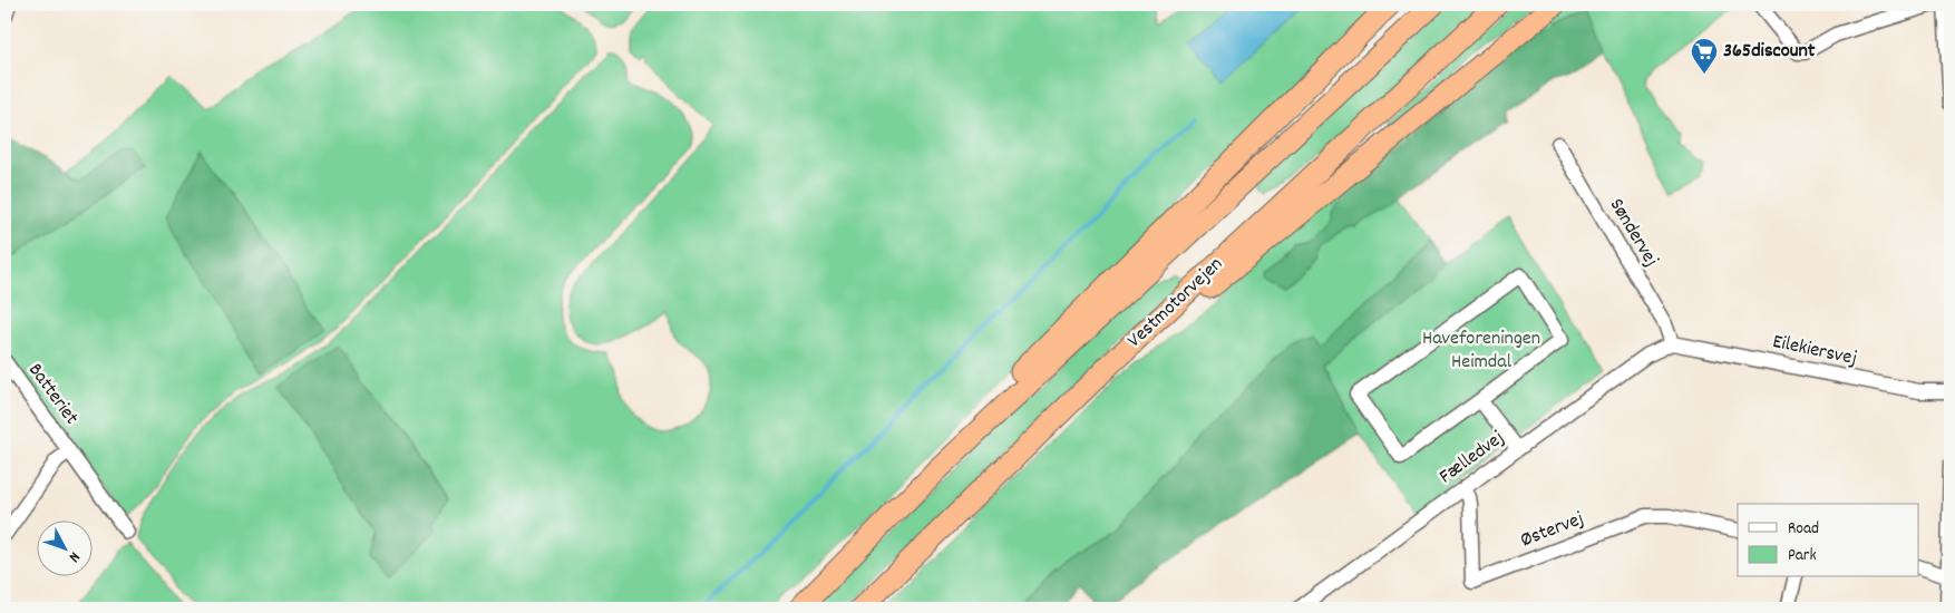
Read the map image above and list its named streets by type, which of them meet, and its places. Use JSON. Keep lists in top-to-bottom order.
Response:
{
  "streets": {
    "highway": ["Vestmotorvejen"],
    "street": [
      "Søndervej",
      "Eilekiersvej",
      "Batteriet",
      "Fælledvej",
      "Østervej"
    ]
  },
  "crossings": [
    ["Søndervej", "Eilekiersvej"],
    ["Søndervej", "Fælledvej"],
    ["Eilekiersvej", "Fælledvej"],
    ["Fælledvej", "Østervej"]
  ],
  "parks": ["Haveforeningen Heimdal"],
  "places": {
    "supermarket": ["365discount"]
  },
  "legend": ["Road", "Park"],
  "north": "bottom right"
}
